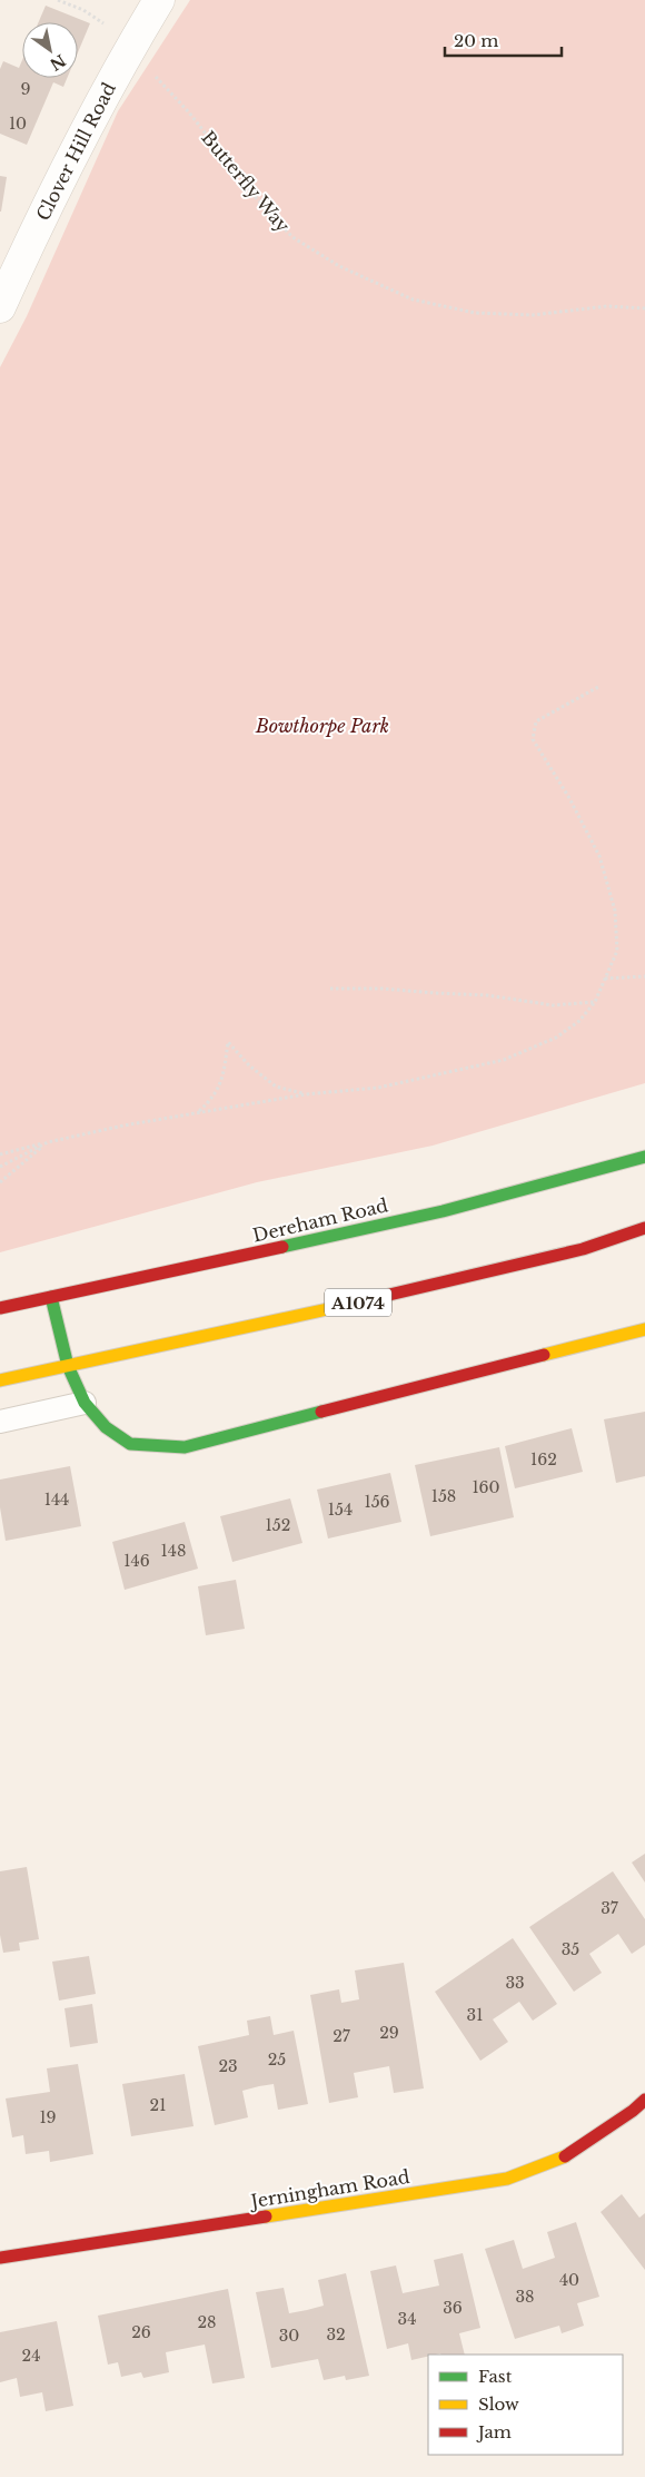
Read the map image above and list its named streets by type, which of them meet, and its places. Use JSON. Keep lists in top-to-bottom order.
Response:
{
  "streets": {
    "main road": ["Dereham Road", "A1074", "Jerningham Road"],
    "street": ["Clover Hill Road"],
    "path": ["Butterfly Way"]
  },
  "crossings": [
    ["Clover Hill Road", "Butterfly Way"]
  ],
  "parks": ["Bowthorpe Park"],
  "house_numbers": [
    "9",
    "10",
    "162",
    "160",
    "158",
    "144",
    "156",
    "154",
    "152",
    "148",
    "146",
    "37",
    "35",
    "33",
    "31",
    "29",
    "27",
    "25",
    "23",
    "21",
    "19",
    "40",
    "38",
    "36",
    "34",
    "28",
    "26",
    "32",
    "30",
    "24"
  ],
  "legend": ["Fast", "Slow", "Jam"],
  "scale_bar": "20 m",
  "north": "bottom right"
}
